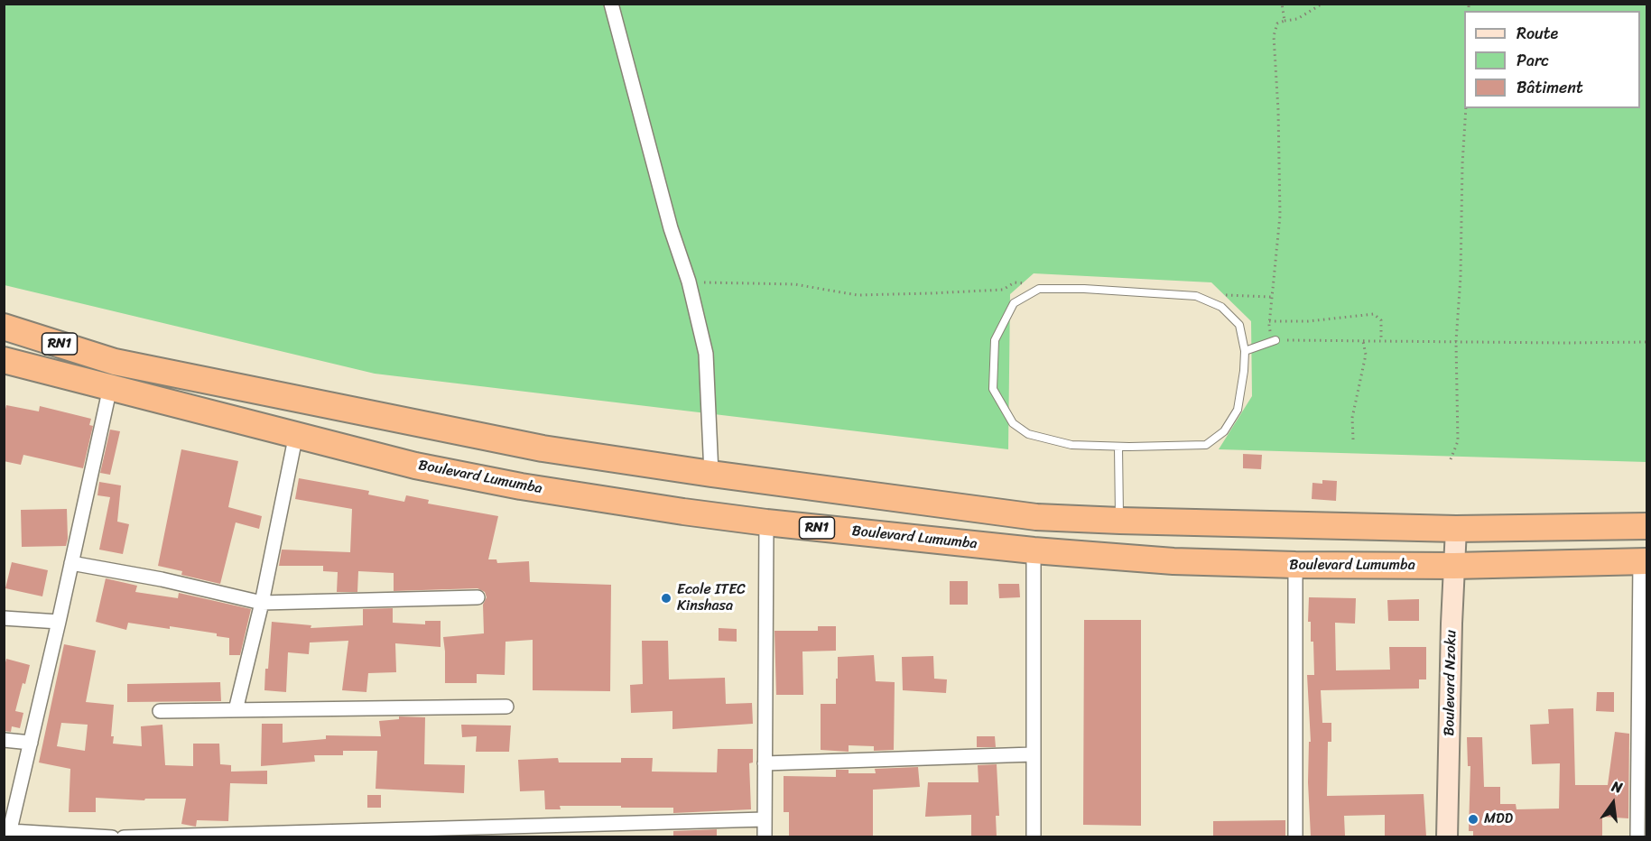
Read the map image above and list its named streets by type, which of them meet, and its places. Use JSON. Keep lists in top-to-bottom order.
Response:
{
  "streets": {
    "highway": ["RN1", "Boulevard Lumumba"],
    "street": ["Boulevard Nzoku"]
  },
  "crossings": [
    ["RN1", "Boulevard Nzoku"],
    ["Boulevard Lumumba", "Boulevard Nzoku"]
  ],
  "places": ["Ecole ITEC Kinshasa", "MDD"],
  "legend": ["Route", "Parc", "Bâtiment"],
  "north": "top"
}
